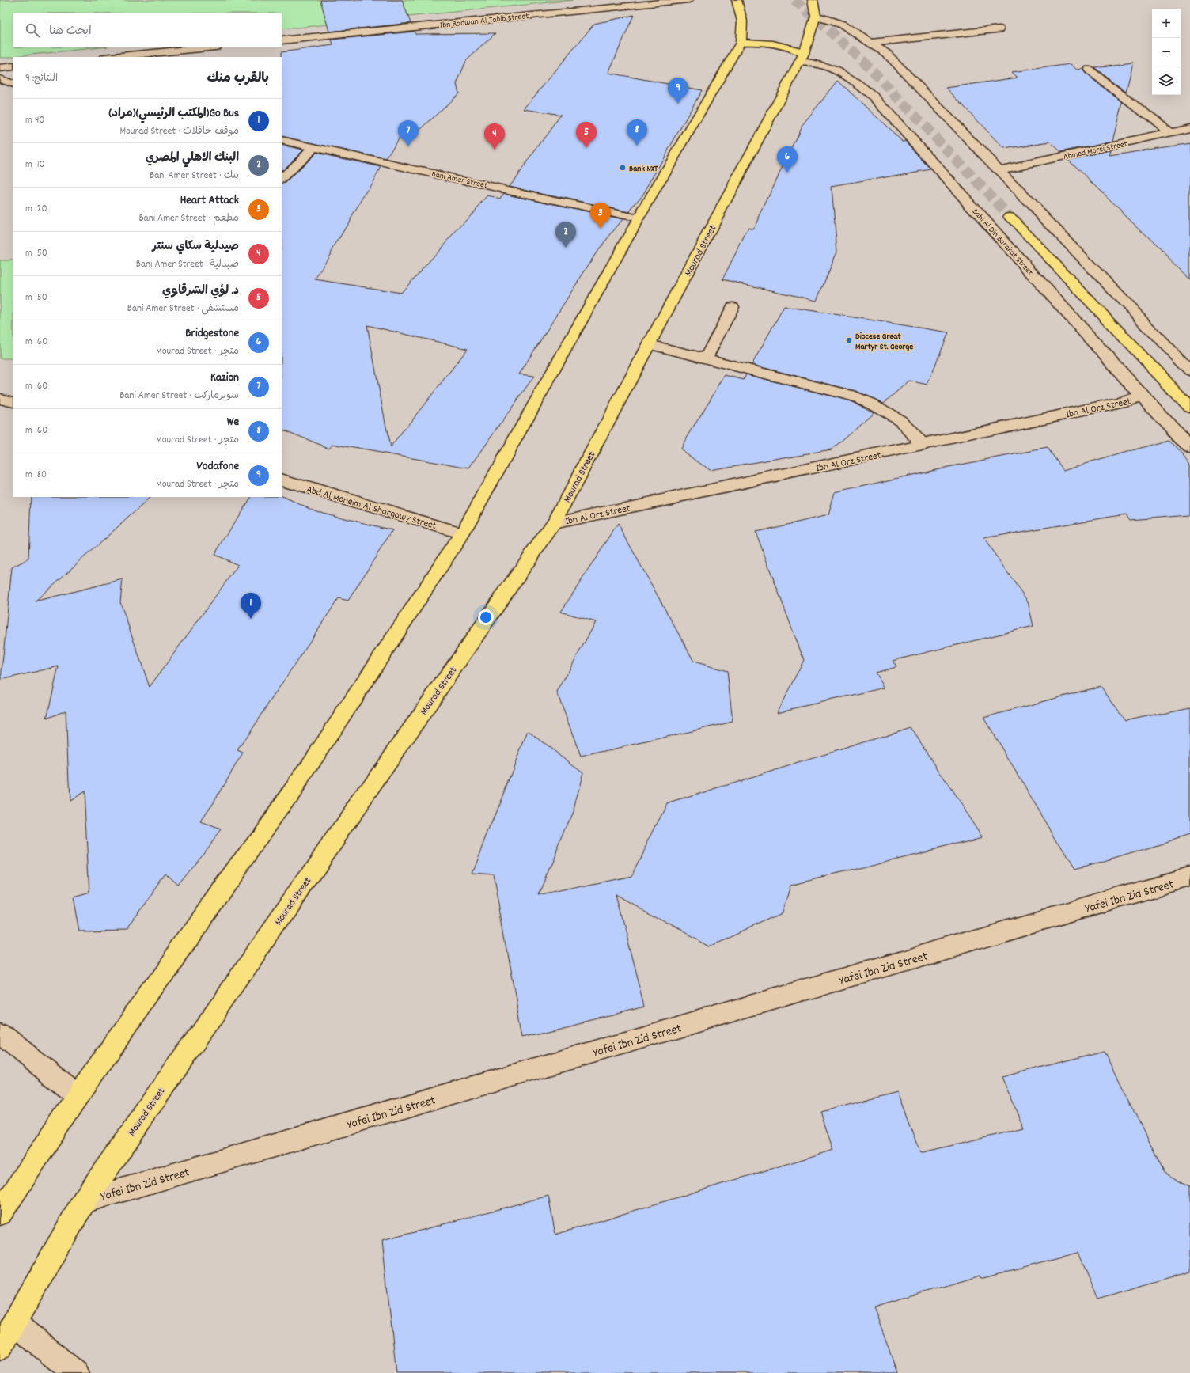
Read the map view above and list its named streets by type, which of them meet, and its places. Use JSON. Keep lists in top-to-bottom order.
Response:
{
  "streets": {
    "main road": ["Mourad Street"],
    "street": [
      "Ibn Radwan Al Tabib Street",
      "Ahmed Morsi Street",
      "Bani Amer Street",
      "Bahi Al Din Barakat Street",
      "Ibn Al Orz Street",
      "Abd Al Moneim Al Sharqawy Street",
      "Yafei Ibn Zid Street"
    ]
  },
  "crossings": [
    ["Bahi Al Din Barakat Street", "Mourad Street"],
    ["Bahi Al Din Barakat Street", "Ibn Al Orz Street"],
    ["Mourad Street", "Ibn Al Orz Street"],
    ["Mourad Street", "Yafei Ibn Zid Street"]
  ],
  "places": ["Bank NXT", "Diocese Great Martyr St. George"],
  "page": {
    "map_buttons": ["+", "−"],
    "search": "ابحث هنا",
    "heading": ["بالقرب منك", "النتائج: 9"],
    "pins": [
      "9",
      "8",
      "7",
      "5",
      "4",
      "6",
      "3",
      "2",
      "1"
    ],
    "list": [
      {
        "mark": "1",
        "name": "Go Bus(المكتب الرئيسي)(مراد)",
        "note": "موقف حافلات · Mourad Street",
        "value": "40 m"
      },
      {
        "mark": "2",
        "name": "البنك الاهلي المصري",
        "note": "بنك · Bani Amer Street",
        "value": "110 m"
      },
      {
        "mark": "3",
        "name": "Heart Attack",
        "note": "مطعم · Bani Amer Street",
        "value": "120 m"
      },
      {
        "mark": "4",
        "name": "صيدلية سكاي سنتر",
        "note": "صيدلية · Bani Amer Street",
        "value": "150 m"
      },
      {
        "mark": "5",
        "name": "د. لؤي الشرقاوي",
        "note": "مستشفى · Bani Amer Street",
        "value": "150 m"
      },
      {
        "mark": "6",
        "name": "Bridgestone",
        "note": "متجر · Mourad Street",
        "value": "160 m"
      },
      {
        "mark": "7",
        "name": "Kazion",
        "note": "سوبرماركت · Bani Amer Street",
        "value": "160 m"
      },
      {
        "mark": "8",
        "name": "We",
        "note": "متجر · Mourad Street",
        "value": "160 m"
      },
      {
        "mark": "9",
        "name": "Vodafone",
        "note": "متجر · Mourad Street",
        "value": "180 m"
      }
    ]
  }
}
